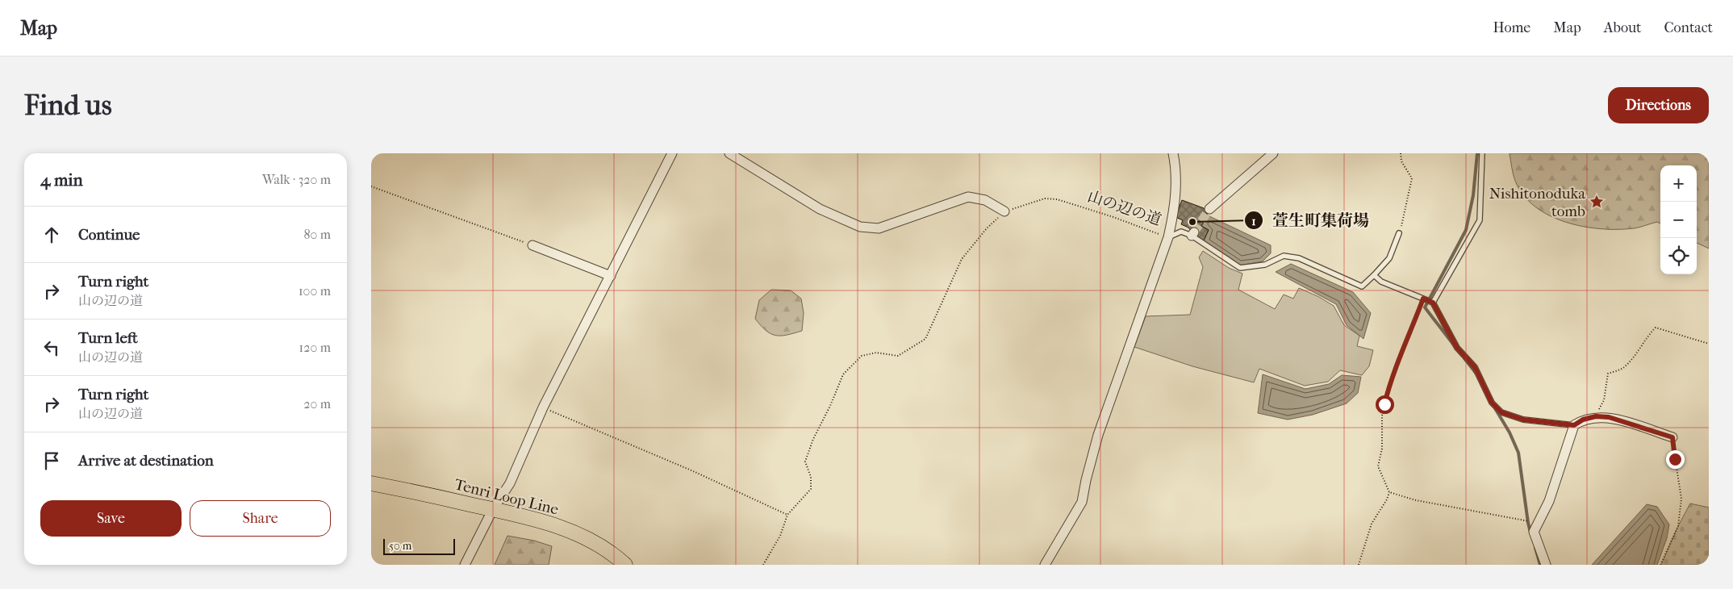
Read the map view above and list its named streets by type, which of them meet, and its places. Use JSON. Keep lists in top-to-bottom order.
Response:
{
  "streets": {
    "main road": ["Tenri Loop Line"],
    "lane": ["山の辺の道"]
  },
  "places": {
    "place": ["Nishitonoduka tomb"],
    "other": ["萱生町集荷場"]
  },
  "scale_bar": "50 m",
  "page": {
    "header": "Map",
    "nav": [
      "Home",
      "Map",
      "About",
      "Contact"
    ],
    "buttons": [
      "Directions",
      ["Save", "Share"]
    ],
    "title": "Find us",
    "heading": ["4 min", "Walk · 320 m"],
    "map_buttons": ["+", "−"],
    "list": [
      ["Continue", "80 m"],
      ["Turn right", "山の辺の道", "100 m"],
      ["Turn left", "山の辺の道", "120 m"],
      ["Turn right", "山の辺の道", "20 m"],
      "Arrive at destination"
    ],
    "scale": "50 m"
  }
}
